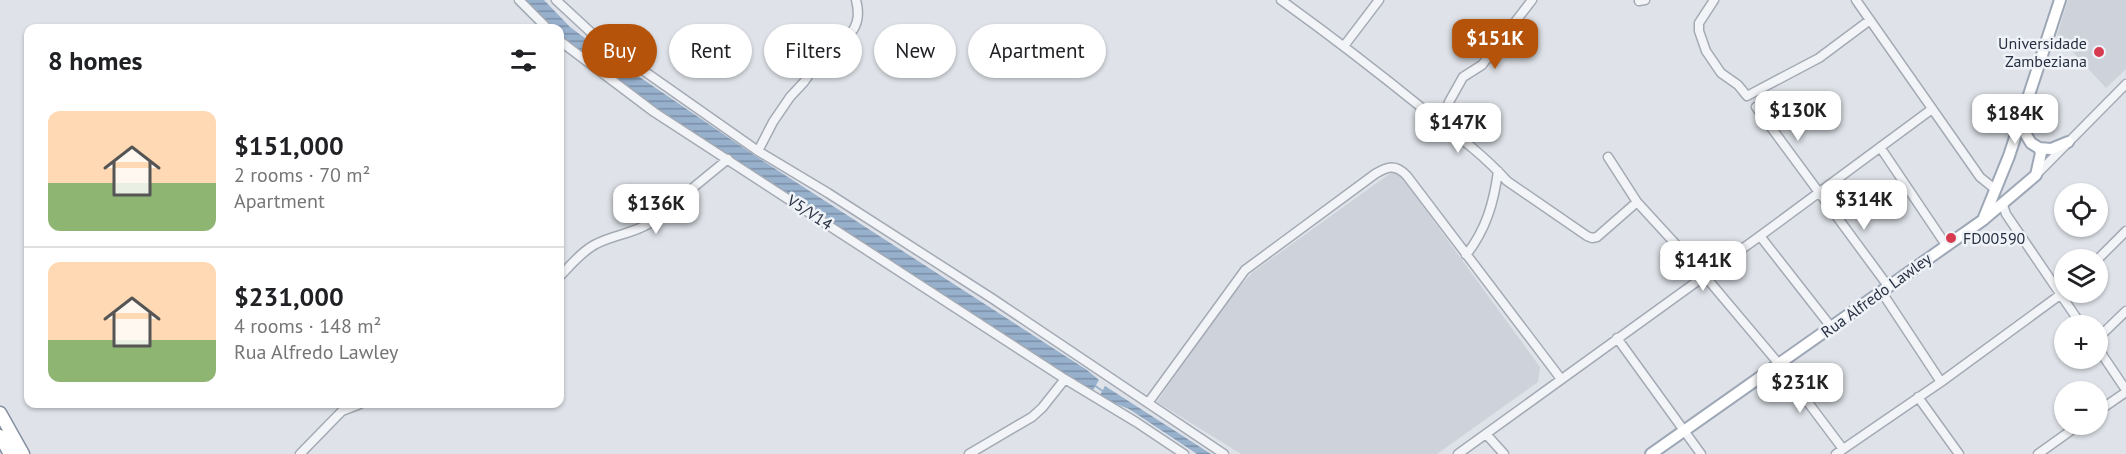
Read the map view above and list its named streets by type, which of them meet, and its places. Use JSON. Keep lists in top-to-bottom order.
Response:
{
  "streets": {
    "main road": ["Rua Alfredo Lawley"],
    "street": ["V5/V14"]
  },
  "places": ["Universidade Zambeziana", "FD00590"],
  "page": {
    "price": [
      "$151K",
      "$130K",
      "$184K",
      "$147K",
      "$314K",
      "$136K",
      "$141K",
      "$231K"
    ],
    "chip": [
      "Buy",
      "Rent",
      "Filters",
      "New",
      "Apartment"
    ],
    "heading": "8 homes",
    "list": [
      {
        "name": "$151,000",
        "note": "2 rooms · 70 m² · Apartment"
      },
      {
        "name": "$231,000",
        "note": "4 rooms · 148 m² · Rua Alfredo Lawley"
      }
    ],
    "map_buttons": ["+", "−"]
  }
}
